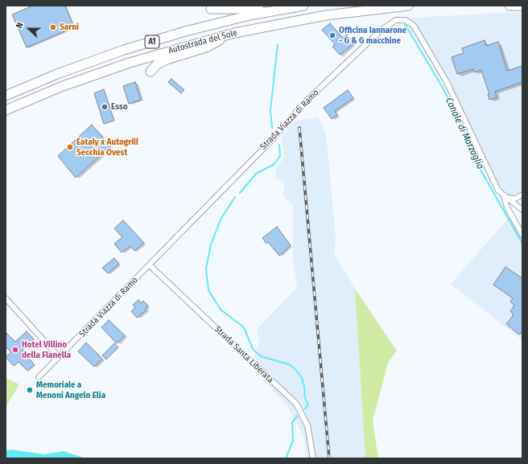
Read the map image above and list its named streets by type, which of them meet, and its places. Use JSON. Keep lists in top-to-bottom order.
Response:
{
  "streets": {
    "highway": ["A1", "Autostrada del Sole"],
    "street": ["Strada Viazza di Ramo", "Strada Santa Liberata"]
  },
  "crossings": [
    ["Strada Viazza di Ramo", "Strada Santa Liberata"]
  ],
  "water": ["Canale di Marzaglia"],
  "places": [
    "Sarni",
    "Officina Iannarone - G & G macchine",
    "Esso",
    "Eataly x Autogrill Secchia Ovest",
    "Hotel Villino della Flanella",
    "Memoriale a Menoni Angelo Elia"
  ],
  "north": "left"
}
